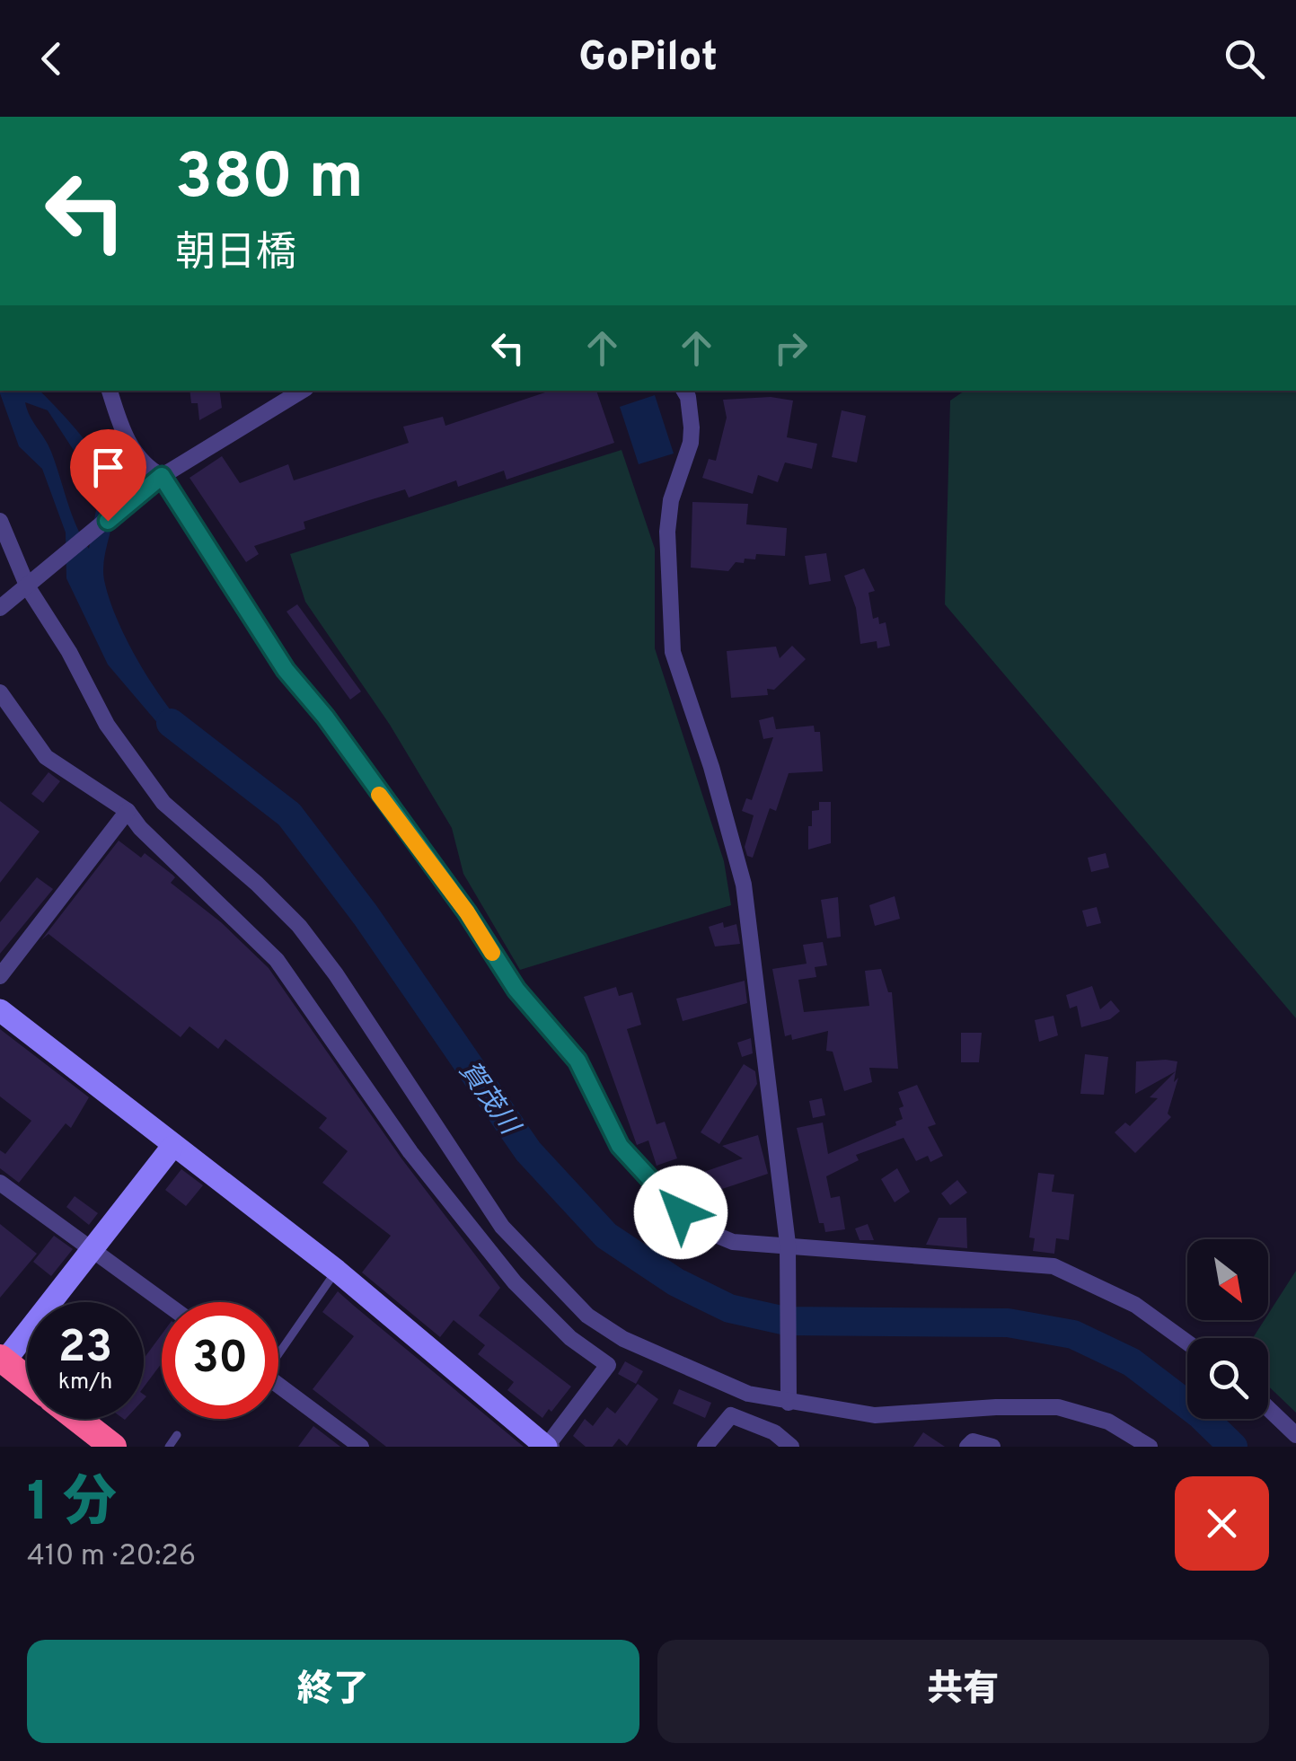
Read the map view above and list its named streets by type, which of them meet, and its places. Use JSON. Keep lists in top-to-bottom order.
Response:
{
  "water": ["賀茂川"],
  "north": "bottom right",
  "page": {
    "header": "GoPilot",
    "turn": ["380 m", "朝日橋"],
    "speed": "23 km/h",
    "limit": "30",
    "heading": ["1 分", "410 m · 20:26"],
    "buttons": ["終了", "共有"]
  }
}
